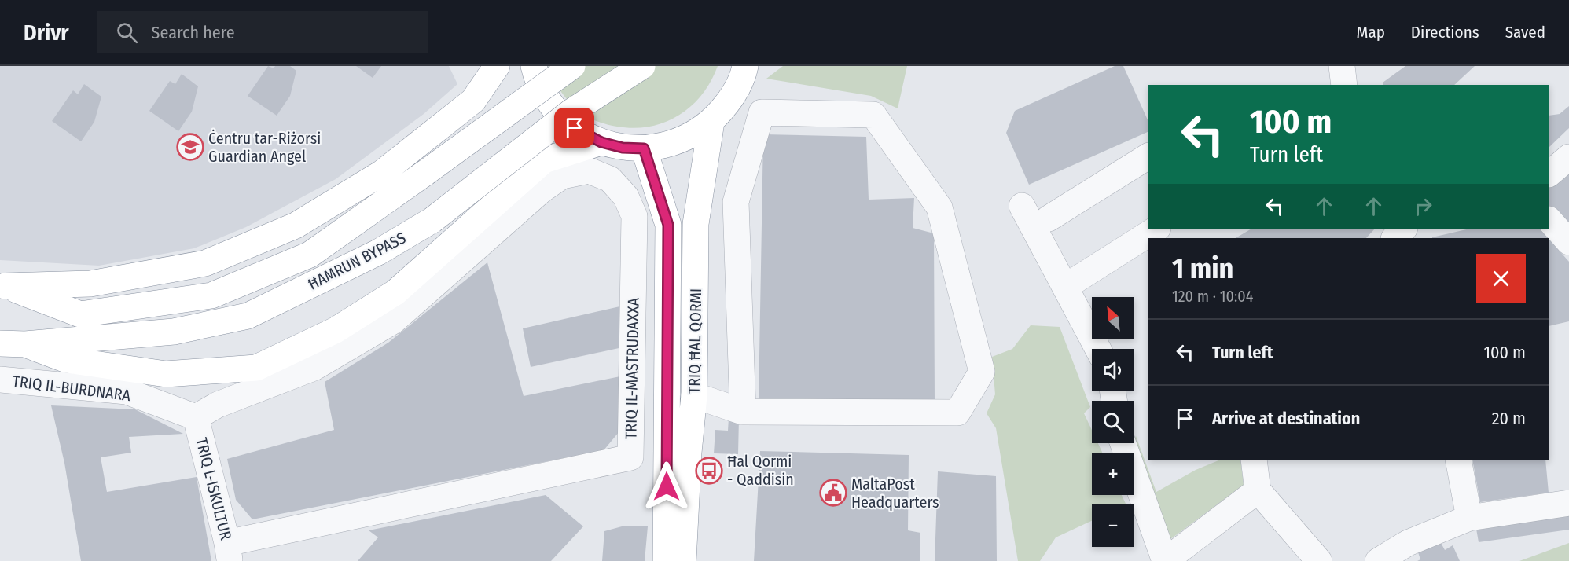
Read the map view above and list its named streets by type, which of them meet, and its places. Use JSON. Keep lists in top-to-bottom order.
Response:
{
  "streets": {
    "highway": ["ĦAMRUN BYPASS", "TRIQ ĦAL QORMI"],
    "street": ["TRIQ IL-MASTRUDAXXA", "TRIQ IL-BURDNARA", "TRIQ L-ISKULTUR"]
  },
  "crossings": [
    ["TRIQ IL-MASTRUDAXXA", "TRIQ IL-BURDNARA"],
    ["TRIQ IL-MASTRUDAXXA", "TRIQ L-ISKULTUR"],
    ["TRIQ IL-BURDNARA", "TRIQ L-ISKULTUR"]
  ],
  "places": {
    "school or university": ["Ċentru tar-Riżorsi Guardian Angel"],
    "bus stop": ["Ħal Qormi - Qaddisin"],
    "public building": ["MaltaPost Headquarters"]
  },
  "north": "top left",
  "page": {
    "header": "Drivr",
    "search": "Search here",
    "nav": ["Map", "Directions", "Saved"],
    "turn": ["100 m", "Turn left"],
    "heading": ["1 min", "120 m · 10:04"],
    "map_buttons": ["+", "−"],
    "list": [
      {
        "name": "Turn left",
        "value": "100 m"
      },
      {
        "name": "Arrive at destination",
        "value": "20 m"
      }
    ]
  }
}
